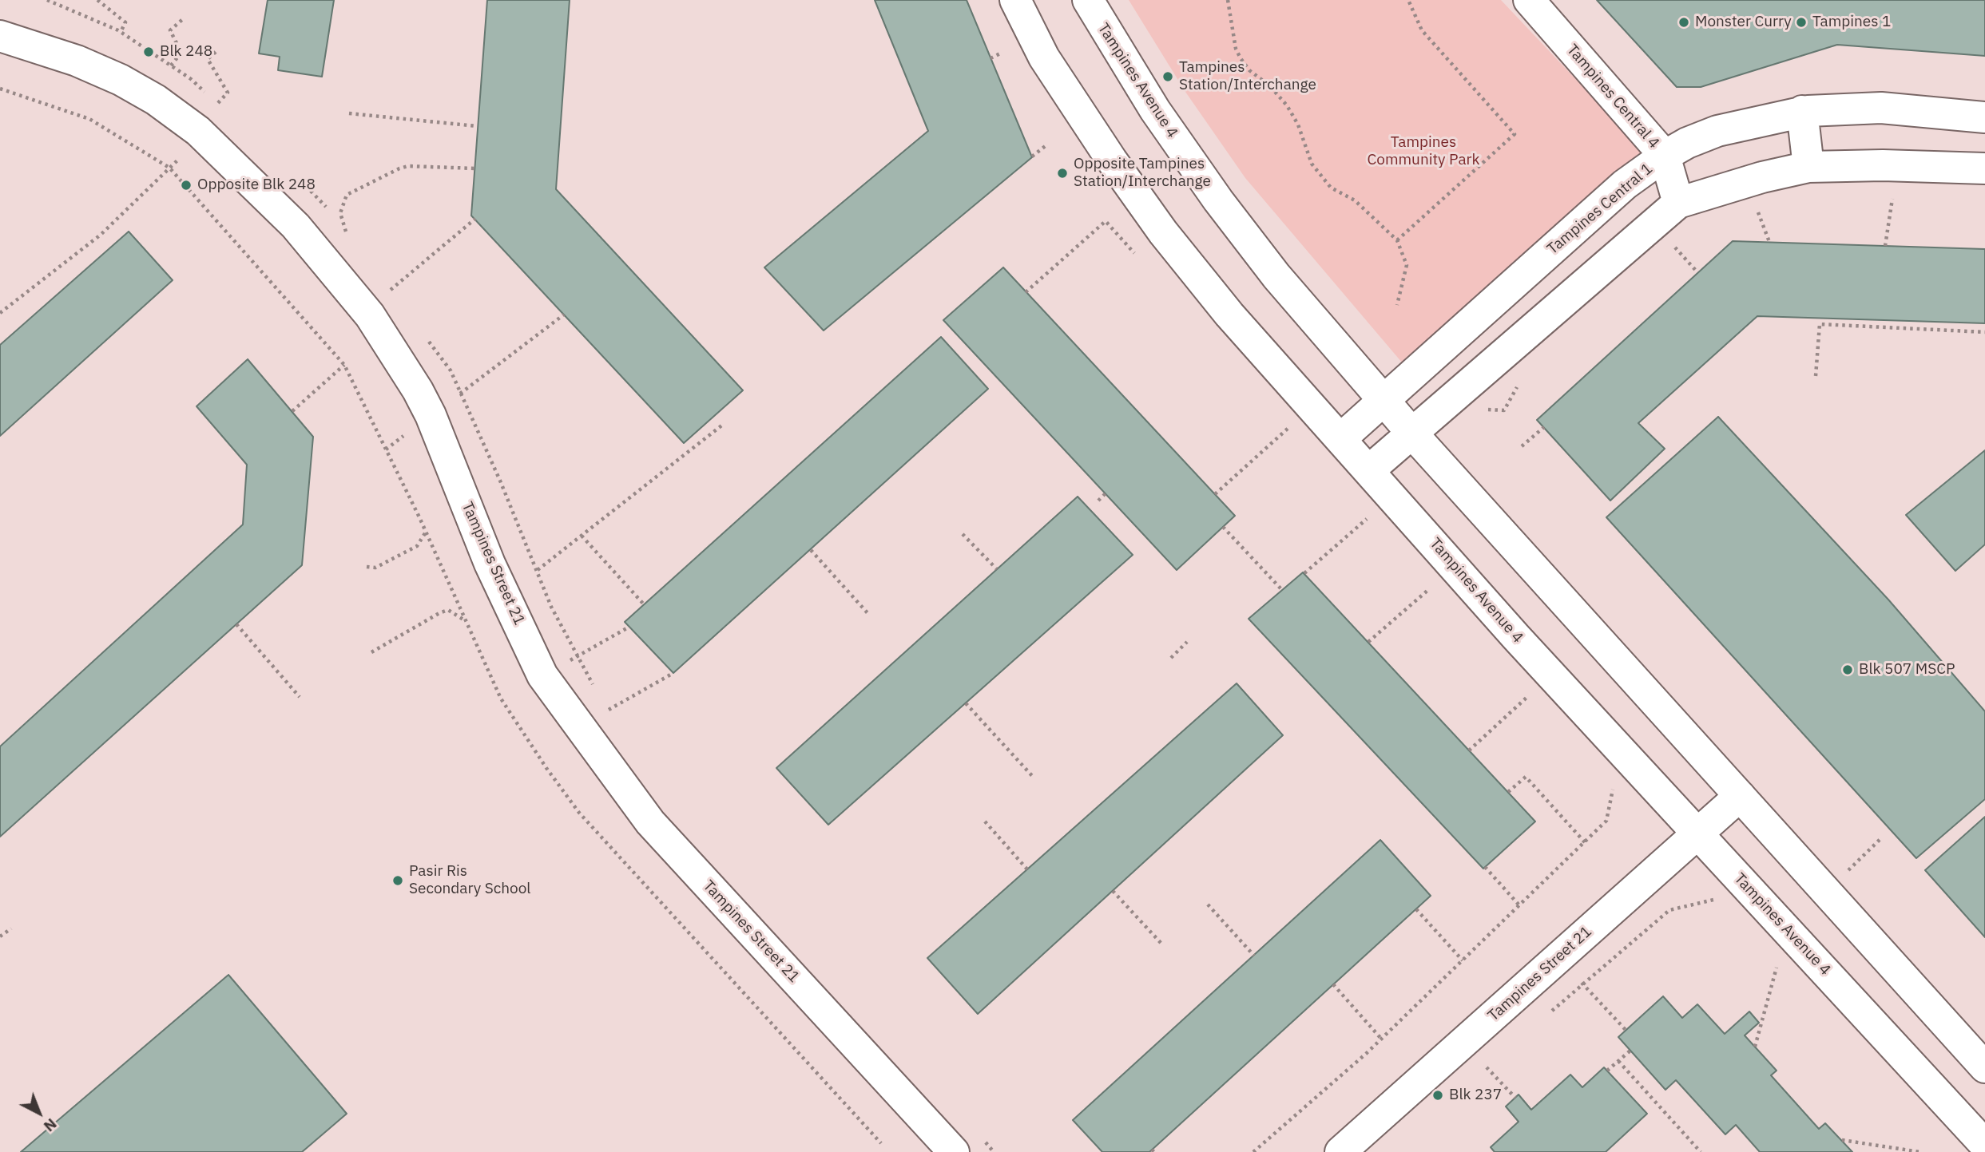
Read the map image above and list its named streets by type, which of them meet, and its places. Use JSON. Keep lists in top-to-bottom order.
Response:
{
  "streets": {
    "street": [
      "Tampines Avenue 4",
      "Tampines Central 4",
      "Tampines Central 1",
      "Tampines Street 21"
    ]
  },
  "crossings": [
    ["Tampines Avenue 4", "Tampines Central 1"],
    ["Tampines Avenue 4", "Tampines Street 21"],
    ["Tampines Central 4", "Tampines Central 1"]
  ],
  "parks": ["Tampines Community Park"],
  "places": [
    "Monster Curry",
    "Tampines 1",
    "Blk 248",
    "Tampines Station/Interchange",
    "Opposite Tampines Station/Interchange",
    "Opposite Blk 248",
    "Blk 507 MSCP",
    "Pasir Ris Secondary School",
    "Blk 237"
  ],
  "north": "bottom right"
}
